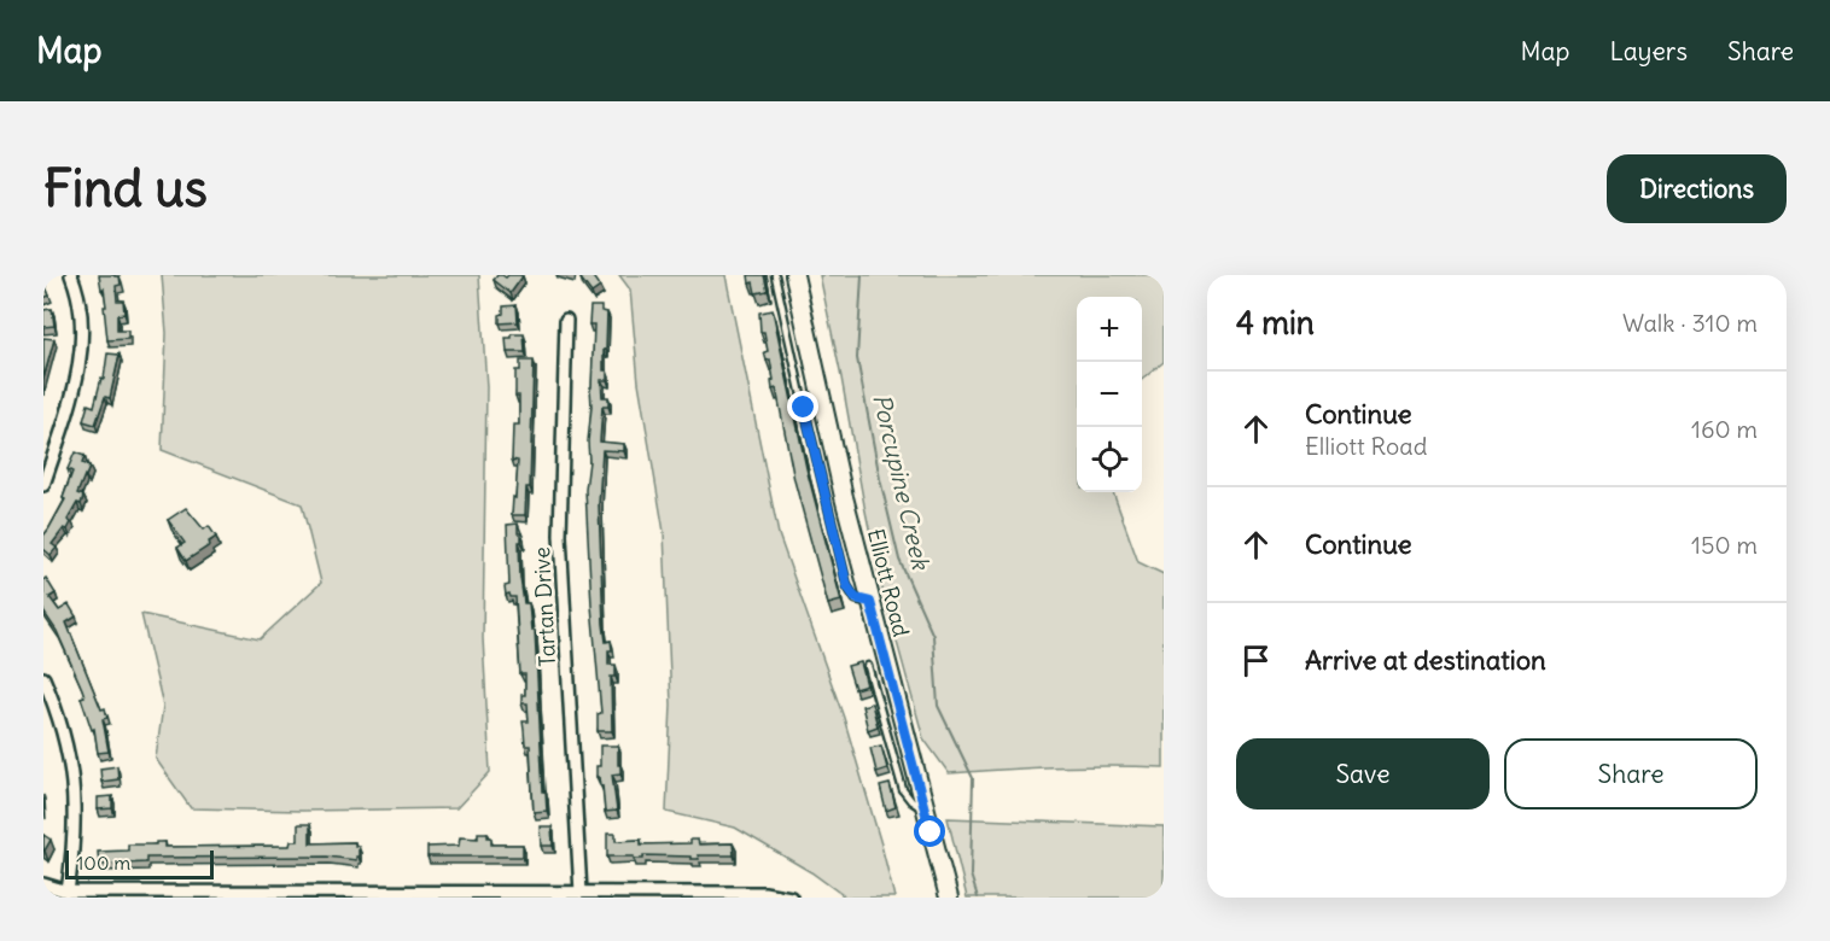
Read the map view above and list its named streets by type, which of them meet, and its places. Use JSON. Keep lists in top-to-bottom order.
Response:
{
  "streets": {
    "street": ["Elliott Road", "Tartan Drive"]
  },
  "water": ["Porcupine Creek"],
  "scale_bar": "100 m",
  "page": {
    "header": "Map",
    "nav": ["Map", "Layers", "Share"],
    "buttons": [
      "Directions",
      ["Save", "Share"]
    ],
    "title": "Find us",
    "heading": ["4 min", "Walk · 310 m"],
    "map_buttons": ["+", "−"],
    "list": [
      ["Continue", "Elliott Road", "160 m"],
      ["Continue", "150 m"],
      "Arrive at destination"
    ],
    "scale": "100 m"
  }
}
